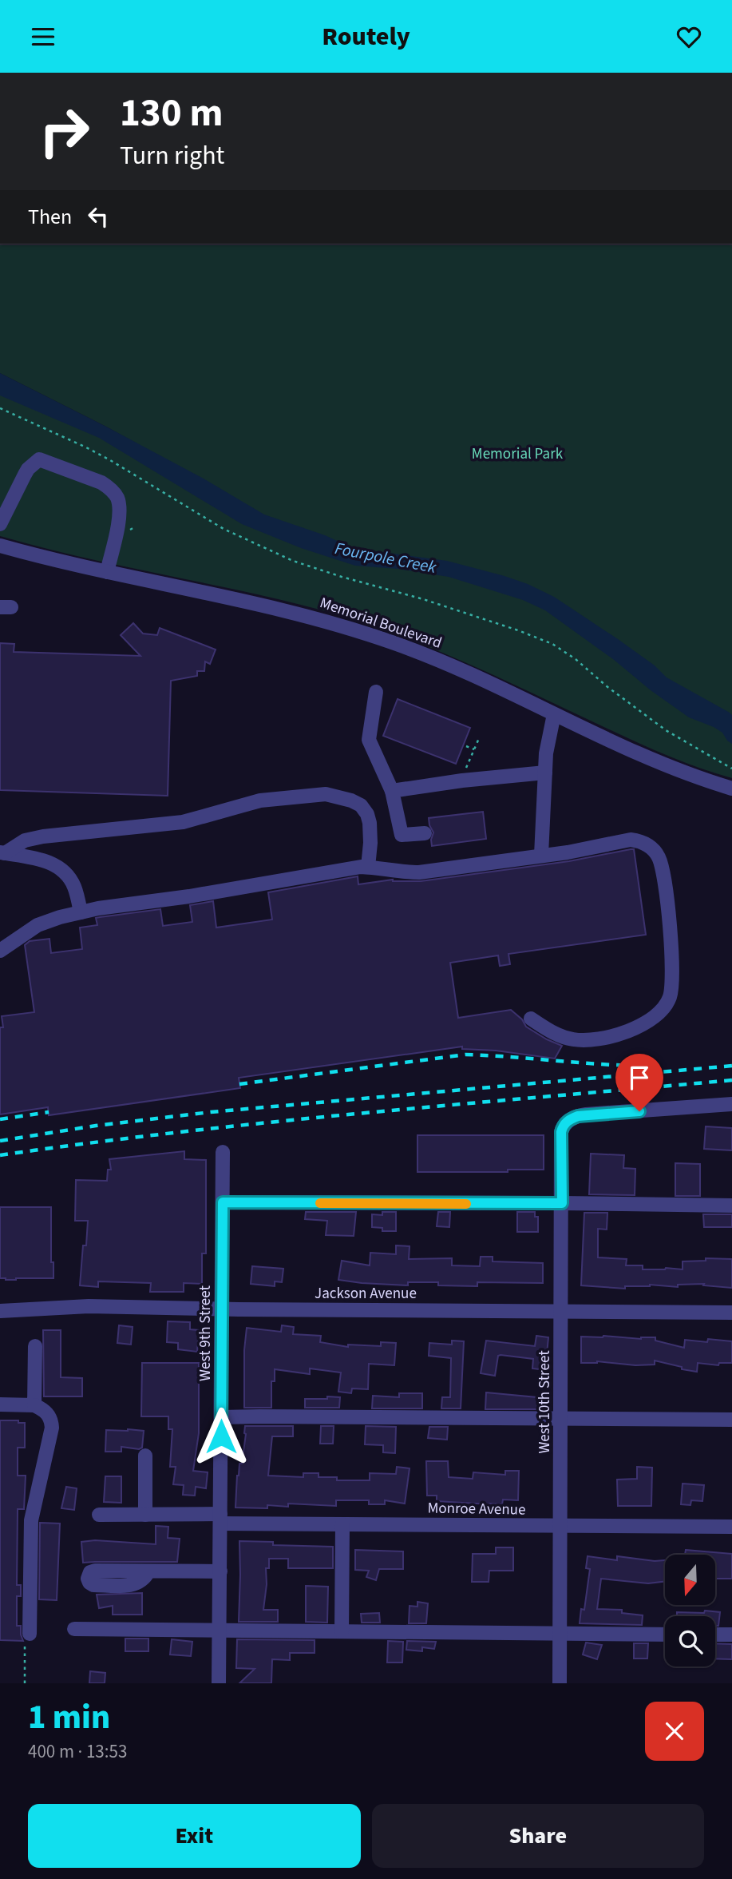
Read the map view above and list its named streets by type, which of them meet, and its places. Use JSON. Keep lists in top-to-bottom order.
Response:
{
  "streets": {
    "street": [
      "Memorial Boulevard",
      "Jackson Avenue",
      "West 9th Street",
      "West 10th Street",
      "Monroe Avenue"
    ]
  },
  "crossings": [
    ["Jackson Avenue", "West 9th Street"],
    ["Jackson Avenue", "West 10th Street"],
    ["West 9th Street", "Monroe Avenue"],
    ["West 10th Street", "Monroe Avenue"]
  ],
  "water": ["Fourpole Creek"],
  "parks": ["Memorial Park"],
  "north": "bottom",
  "page": {
    "header": "Routely",
    "turn": ["130 m", "Turn right"],
    "then": "Then",
    "heading": ["1 min", "400 m · 13:53"],
    "buttons": ["Exit", "Share"]
  }
}
